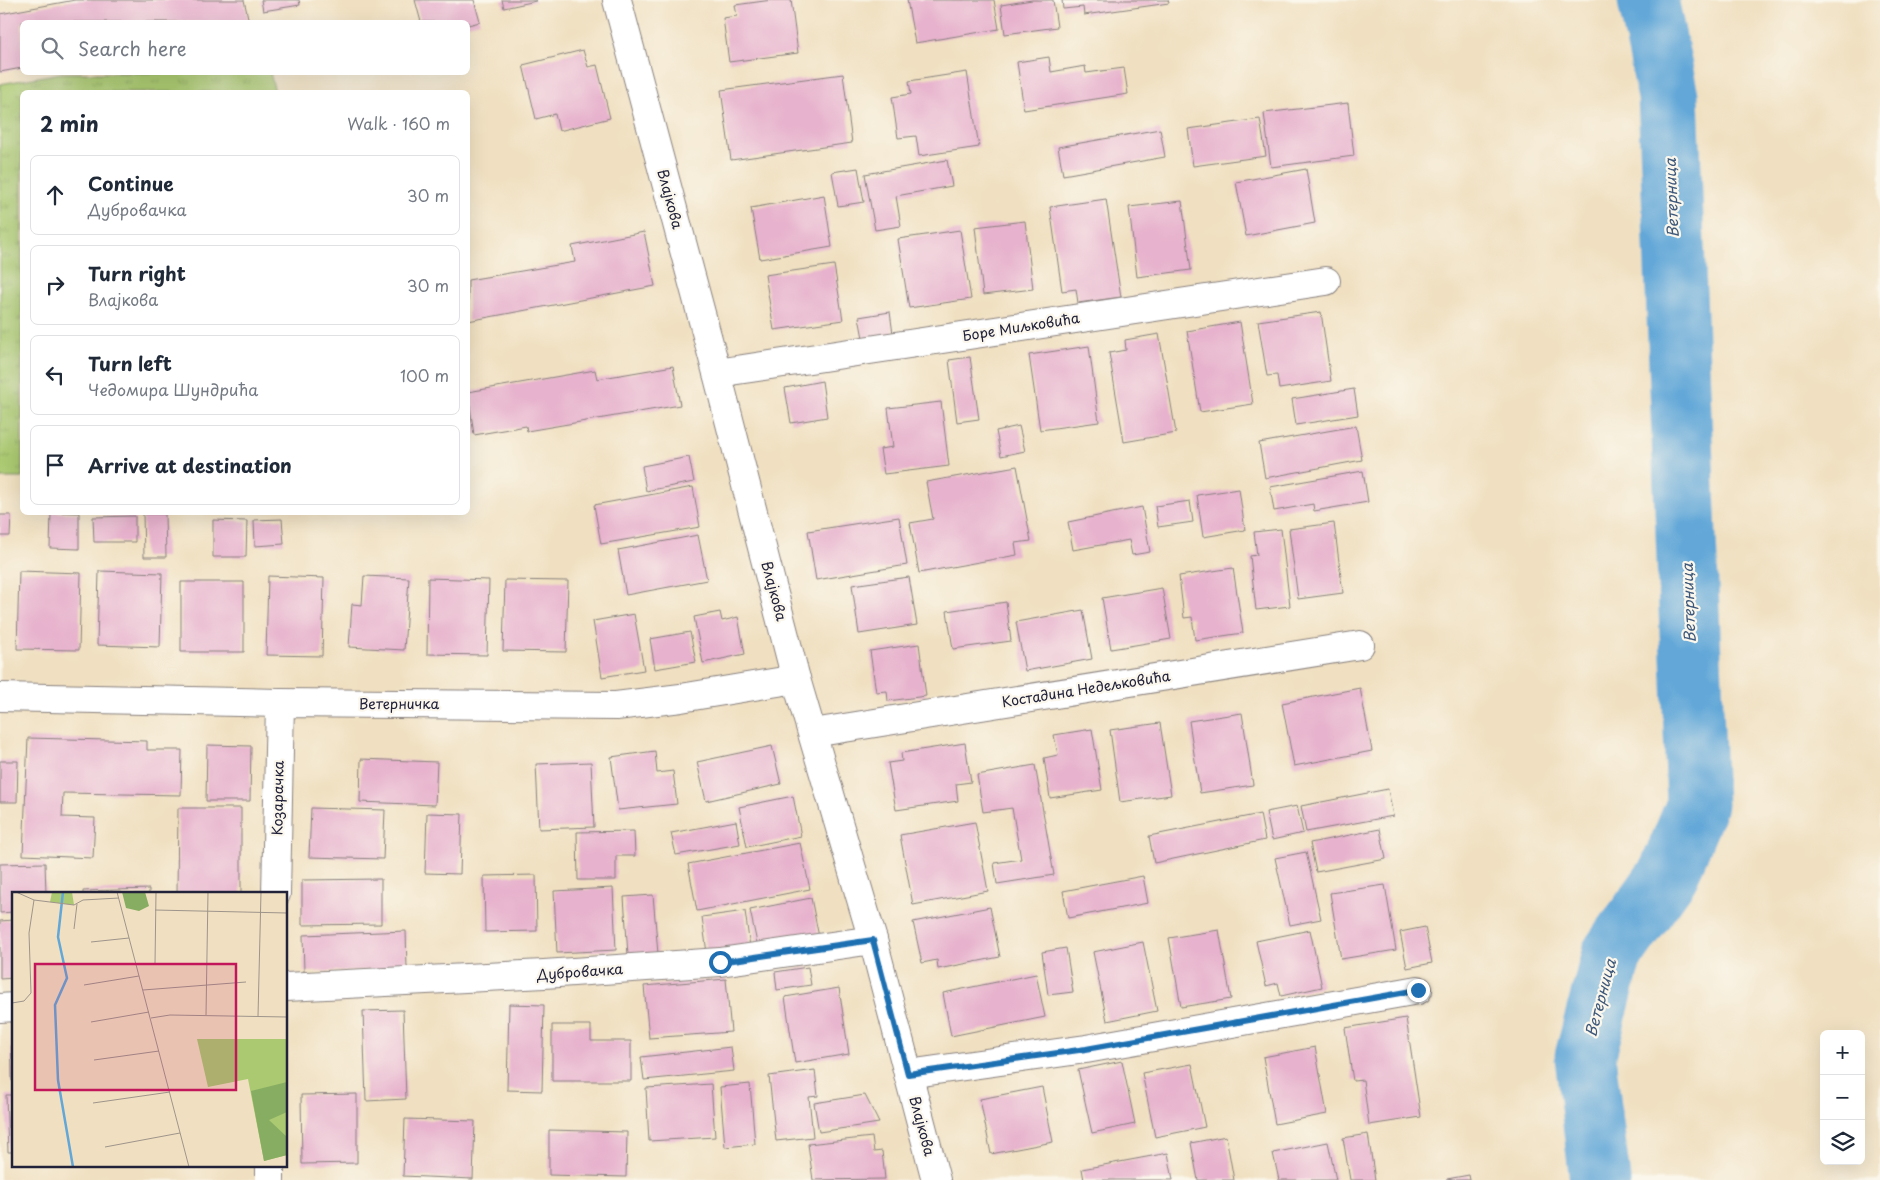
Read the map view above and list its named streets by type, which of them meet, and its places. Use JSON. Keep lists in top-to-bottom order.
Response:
{
  "streets": {
    "street": [
      "Влајкова",
      "Боре Миљковића",
      "Костадина Недељковића",
      "Ветерничка",
      "Козарачка",
      "Дубровачка"
    ]
  },
  "crossings": [
    ["Влајкова", "Боре Миљковића"],
    ["Влајкова", "Костадина Недељковића"],
    ["Влајкова", "Ветерничка"],
    ["Влајкова", "Дубровачка"],
    ["Ветерничка", "Козарачка"]
  ],
  "water": ["Ветерница"],
  "page": {
    "search": "Search here",
    "heading": ["2 min", "Walk · 160 m"],
    "list": [
      ["Continue", "Дубровачка", "30 m"],
      ["Turn right", "Влајкова", "30 m"],
      ["Turn left", "Чедомира Шундрића", "100 m"],
      "Arrive at destination"
    ],
    "map_buttons": ["+", "−"]
  }
}
